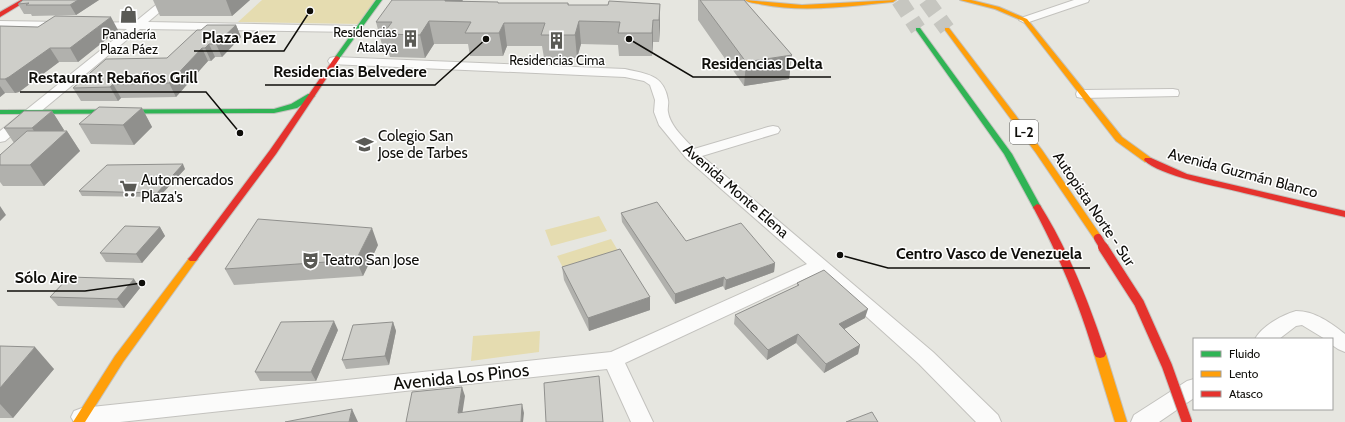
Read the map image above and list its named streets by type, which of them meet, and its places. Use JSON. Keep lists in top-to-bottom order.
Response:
{
  "streets": {
    "main road": ["L-2", "Avenida Guzmán Blanco", "Autopista Norte - Sur"],
    "street": ["Avenida Monte Elena", "Avenida Los Pinos"]
  },
  "crossings": [
    ["Avenida Monte Elena", "Avenida Los Pinos"]
  ],
  "places": {
    "other": [
      "Plaza Páez",
      "Residencias Belvedere",
      "Residencias Delta",
      "Restaurant Rebaños Grill",
      "Centro Vasco de Venezuela",
      "Sólo Aire"
    ],
    "shop": ["Panadería Plaza Páez"],
    "building": ["Residencias Atalaya", "Residencias Cima"],
    "school or university": ["Colegio San Jose de Tarbes"],
    "supermarket": ["Automercados Plaza's"],
    "theatre": ["Teatro San Jose"]
  },
  "legend": ["Fluido", "Lento", "Atasco"]
}
